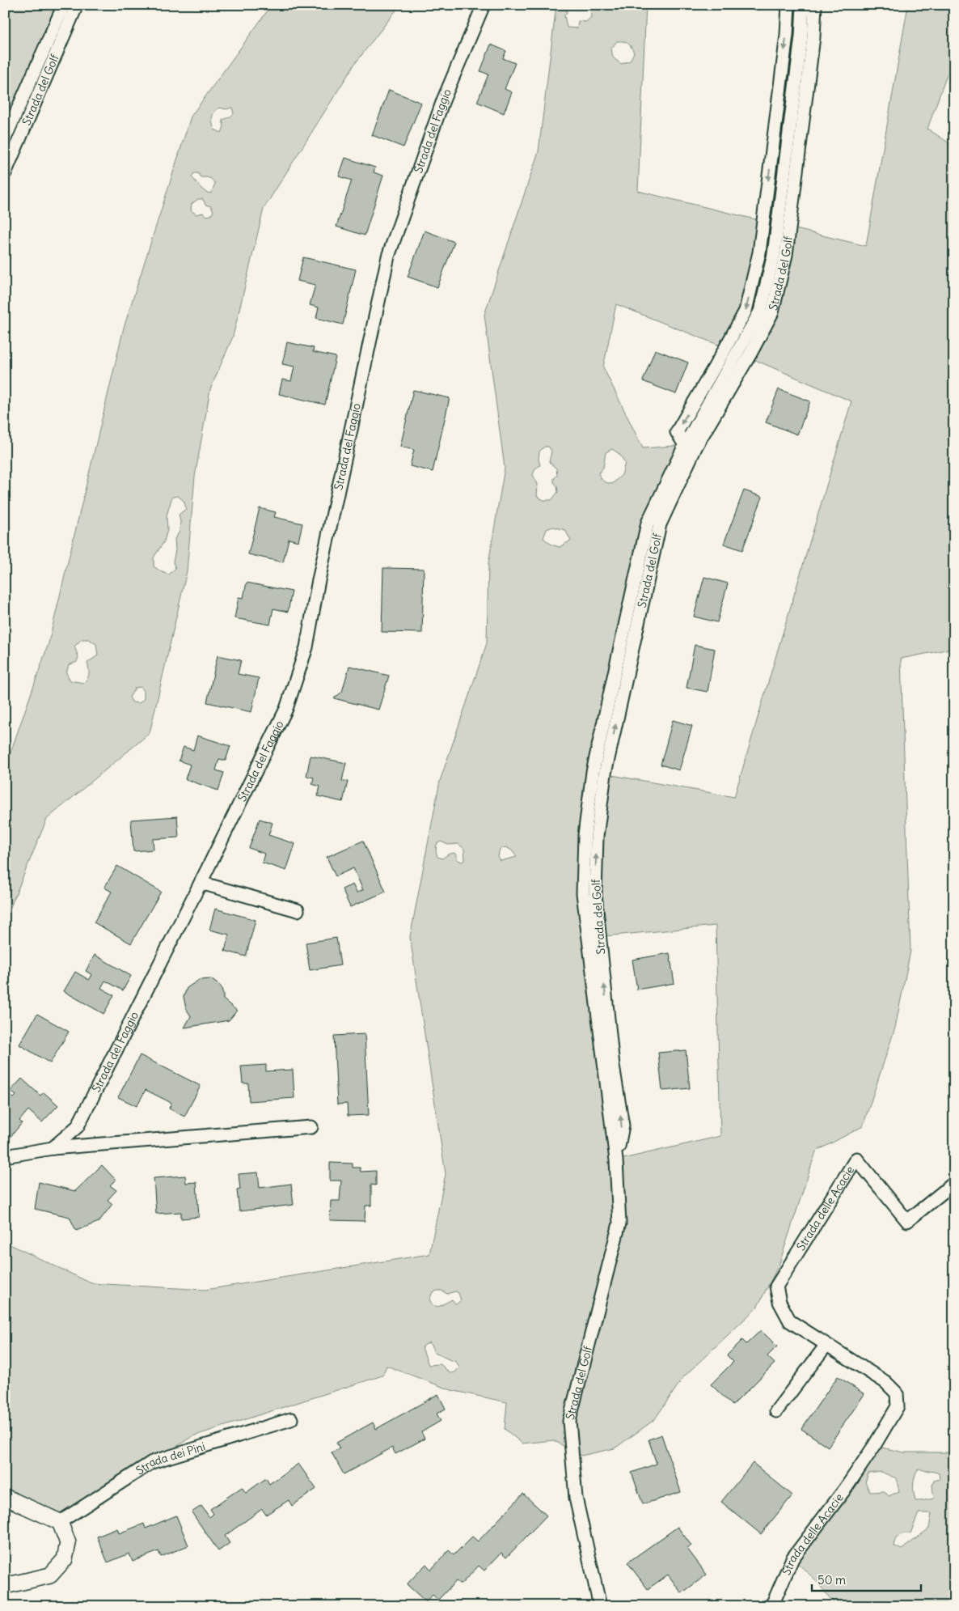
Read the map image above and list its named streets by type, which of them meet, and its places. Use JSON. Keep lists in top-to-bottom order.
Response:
{
  "streets": {
    "street": [
      "Strada del Golf",
      "Strada del Faggio",
      "Strada delle Acacie",
      "Strada dei Pini"
    ]
  },
  "scale_bar": "50 m"
}
